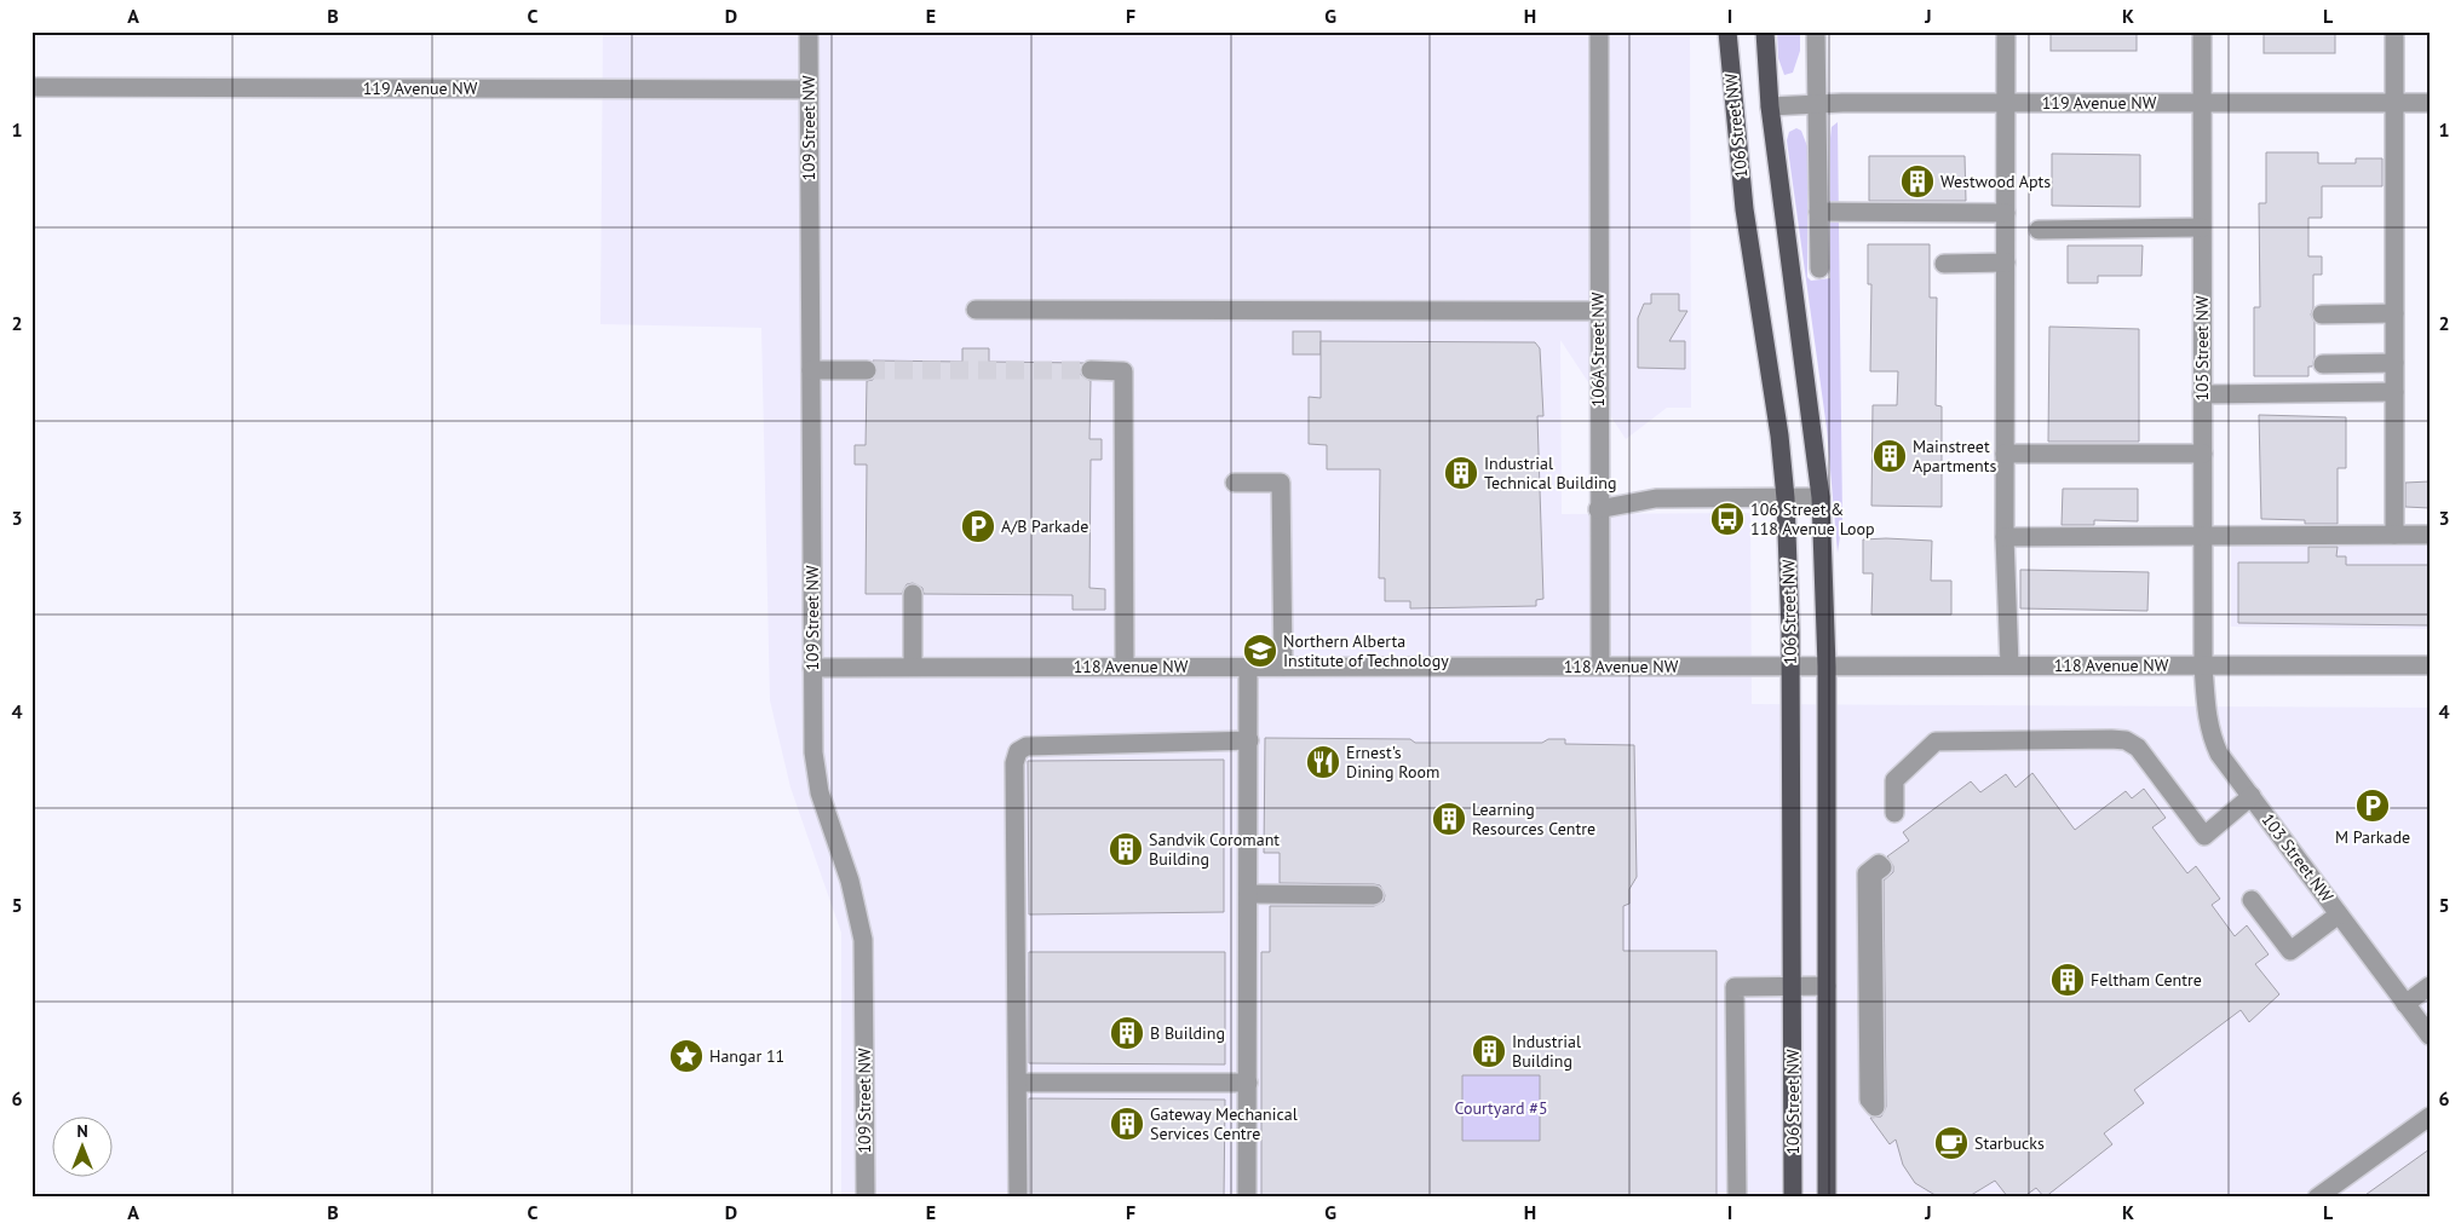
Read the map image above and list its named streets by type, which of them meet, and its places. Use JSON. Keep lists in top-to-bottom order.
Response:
{
  "streets": {
    "main road": ["106 Street NW"],
    "street": [
      "119 Avenue NW",
      "109 Street NW",
      "105 Street NW",
      "106A Street NW",
      "118 Avenue NW",
      "103 Street NW"
    ]
  },
  "crossings": [
    ["119 Avenue NW", "106 Street NW"],
    ["119 Avenue NW", "109 Street NW"],
    ["119 Avenue NW", "105 Street NW"],
    ["106 Street NW", "118 Avenue NW"],
    ["109 Street NW", "118 Avenue NW"],
    ["105 Street NW", "118 Avenue NW"],
    ["105 Street NW", "103 Street NW"],
    ["106A Street NW", "118 Avenue NW"],
    ["118 Avenue NW", "103 Street NW"]
  ],
  "parks": ["Courtyard #5"],
  "places": {
    "building": [
      "Westwood Apts",
      "Mainstreet Apartments",
      "Industrial Technical Building",
      "Learning Resources Centre",
      "Sandvik Coromant Building",
      "Feltham Centre",
      "B Building",
      "Industrial Building",
      "Gateway Mechanical Services Centre"
    ],
    "bus stop": ["106 Street & 118 Avenue Loop"],
    "parking": ["A/B Parkade", "M Parkade"],
    "school or university": ["Northern Alberta Institute of Technology"],
    "restaurant": ["Ernest's Dining Room"],
    "place": ["Hangar 11"],
    "cafe": ["Starbucks"]
  },
  "north": "top",
  "grid": {
    "columns": [
      "A",
      "B",
      "C",
      "D",
      "E",
      "F",
      "G",
      "H",
      "I",
      "J",
      "K",
      "L"
    ],
    "rows": [
      "1",
      "2",
      "3",
      "4",
      "5",
      "6"
    ]
  }
}
